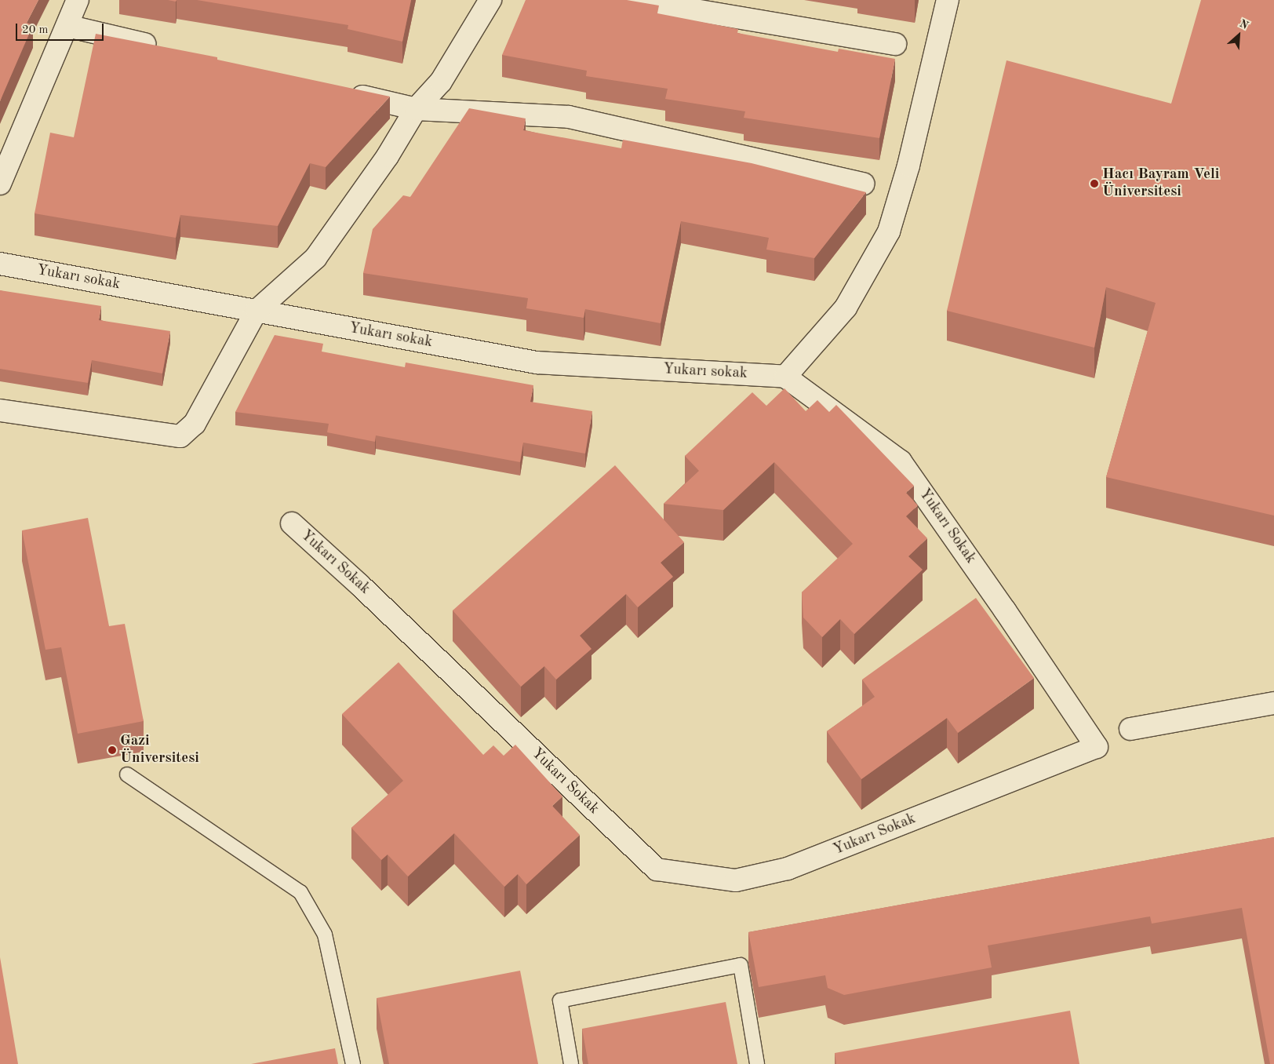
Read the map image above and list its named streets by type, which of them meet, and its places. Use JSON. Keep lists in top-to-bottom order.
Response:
{
  "streets": {
    "street": ["Yukarı sokak", "Yukarı Sokak"]
  },
  "crossings": [
    ["Yukarı sokak", "Yukarı Sokak"]
  ],
  "places": ["Hacı Bayram Veli Üniversitesi", "Gazi Üniversitesi"],
  "scale_bar": "20 m",
  "north": "top right"
}
